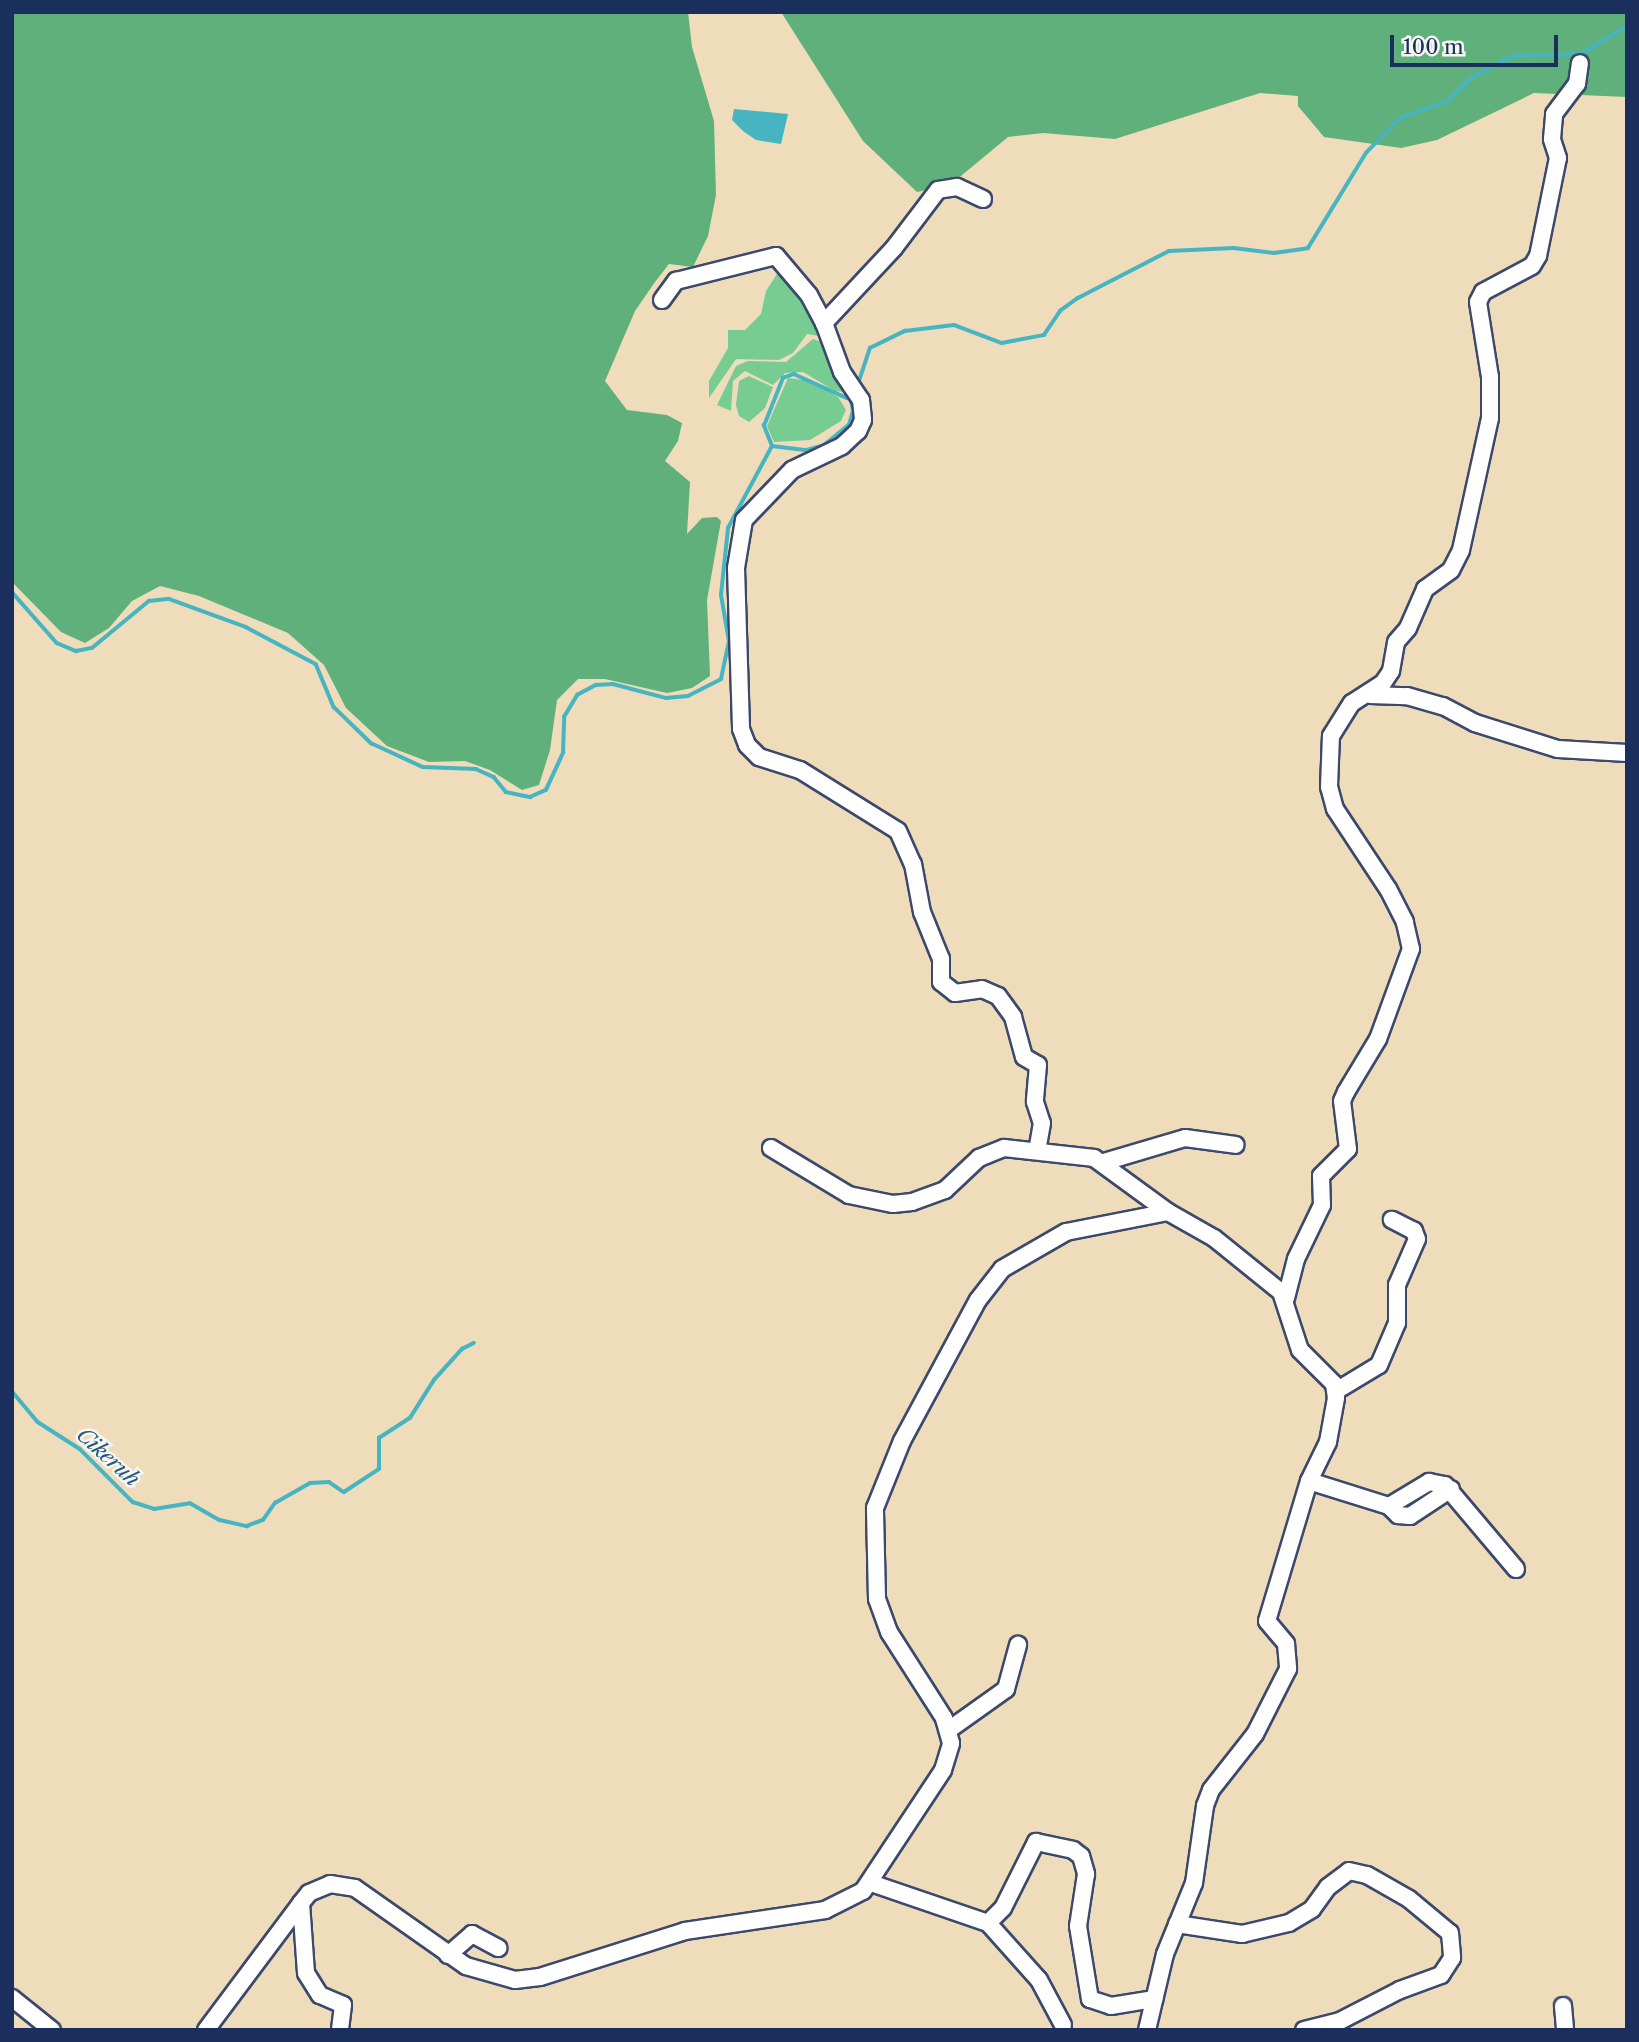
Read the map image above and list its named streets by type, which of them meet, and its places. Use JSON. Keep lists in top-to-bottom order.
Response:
{
  "water": ["Cikeruh"],
  "scale_bar": "100 m"
}
